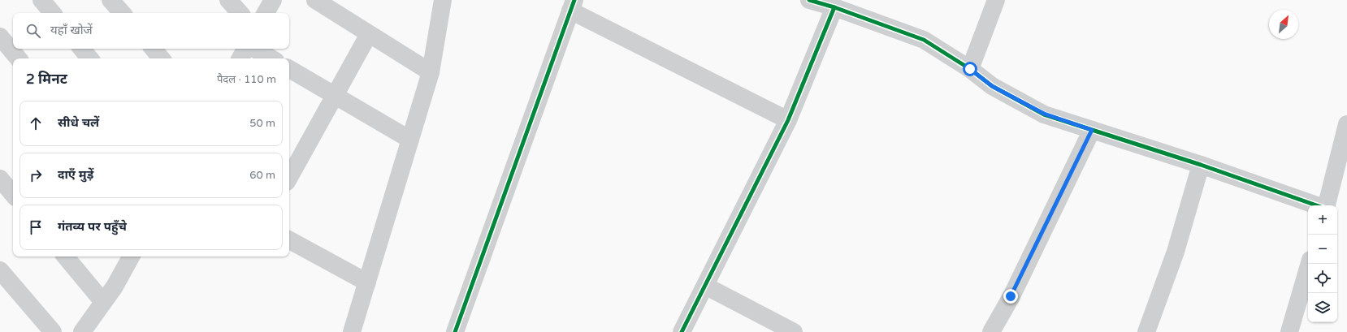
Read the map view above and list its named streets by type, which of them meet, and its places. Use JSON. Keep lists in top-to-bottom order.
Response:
{
  "north": "top right",
  "page": {
    "search": "यहाँ खोजें",
    "heading": ["2 मिनट", "पैदल · 110 m"],
    "list": [
      ["सीधे चलें", "50 m"],
      ["दाएँ मुड़ें", "60 m"],
      "गंतव्य पर पहुँचे"
    ],
    "map_buttons": ["+", "−"]
  }
}
